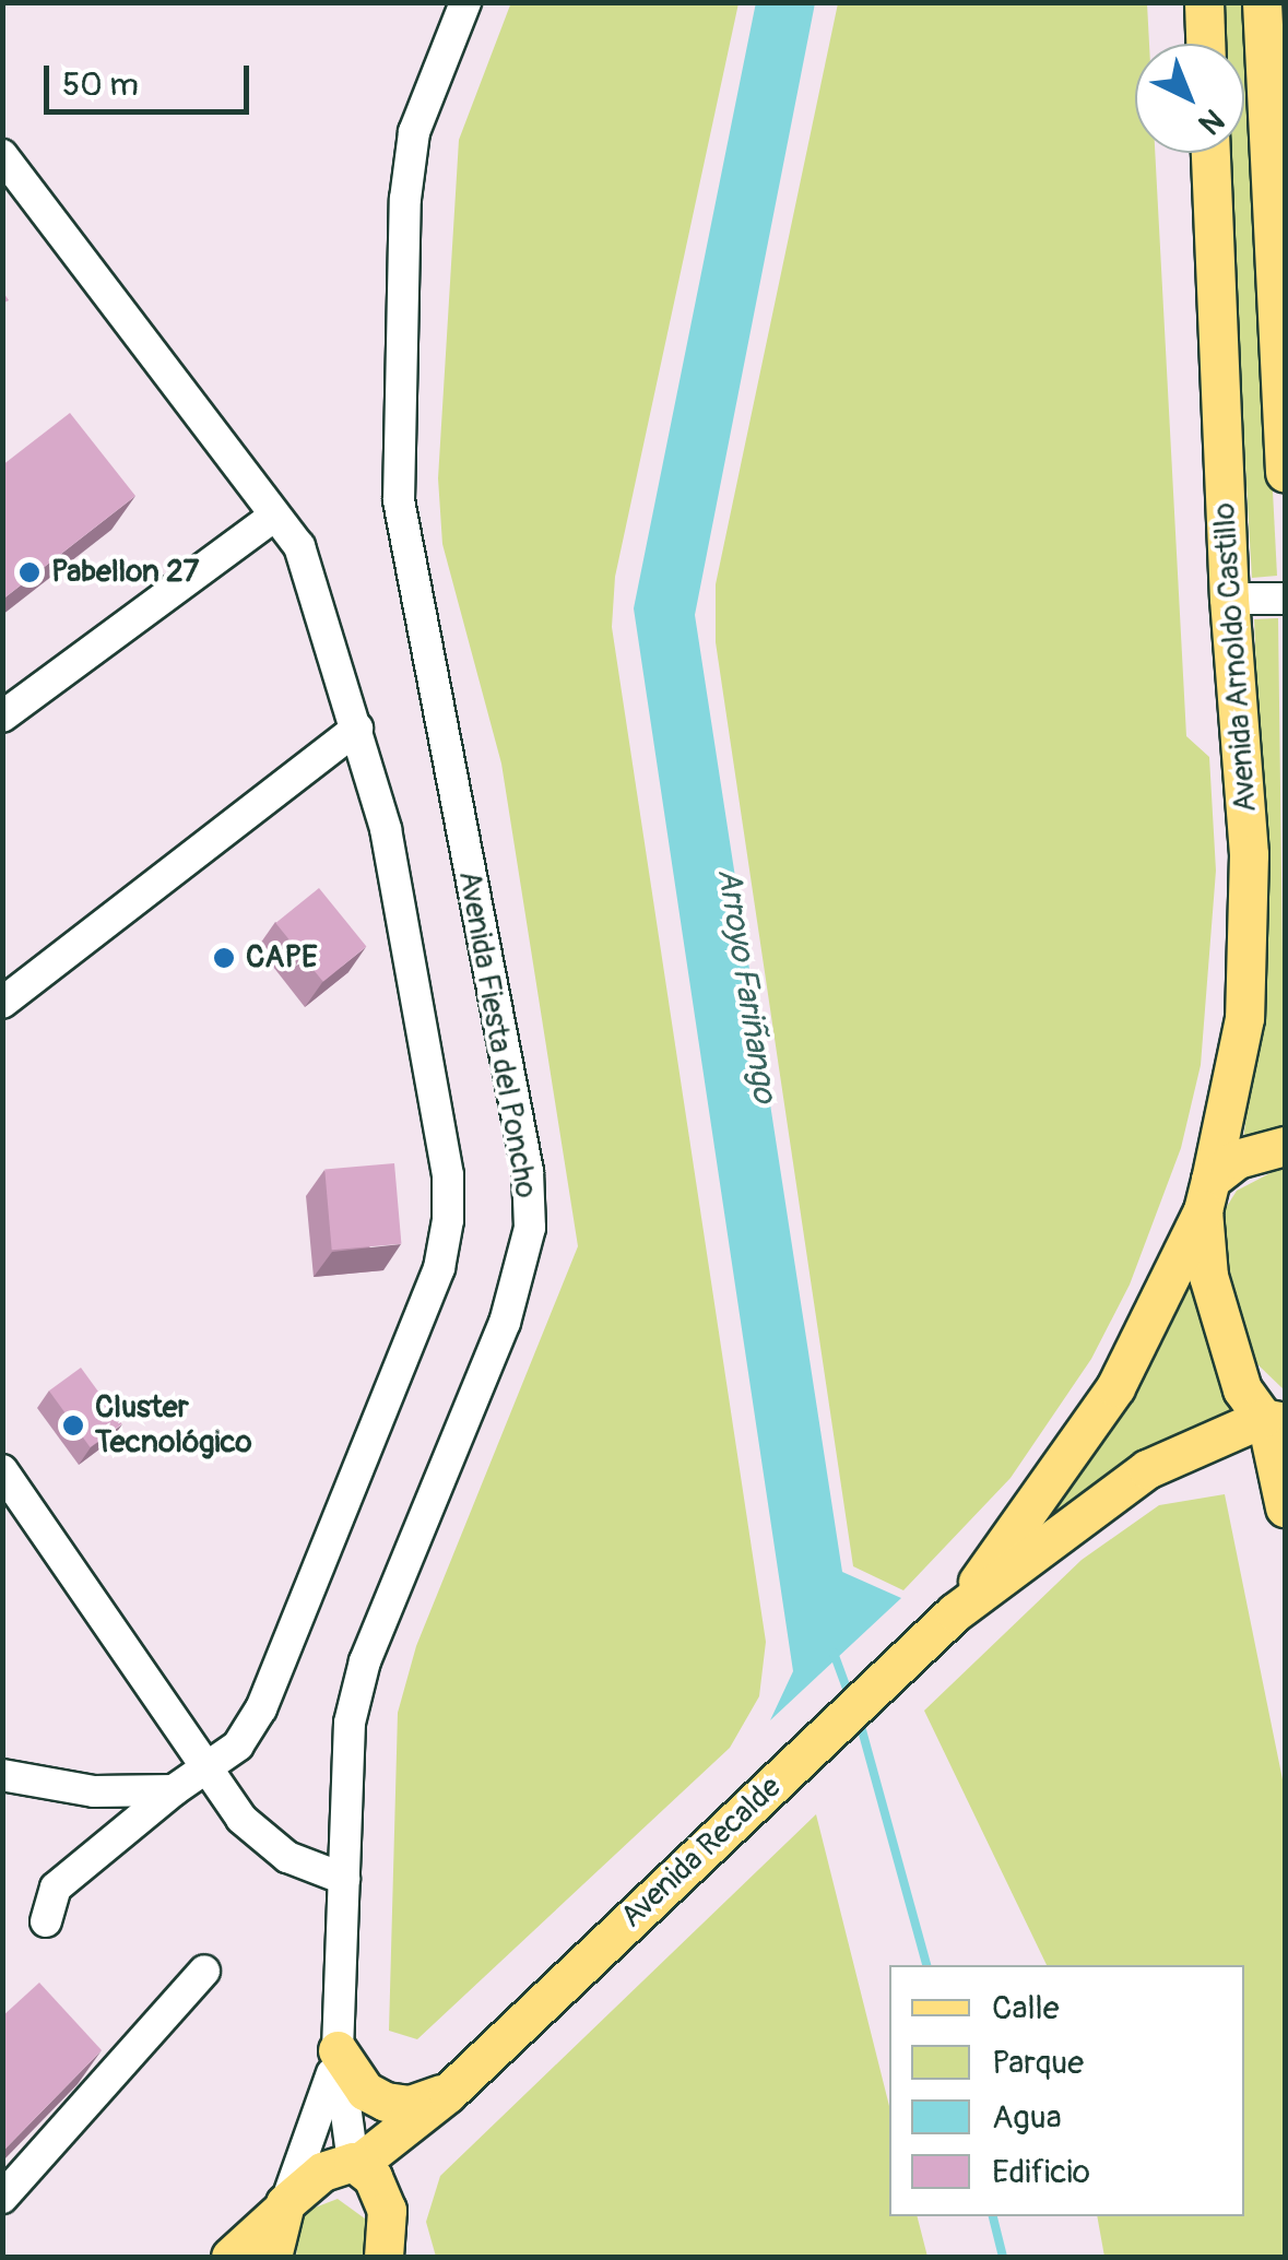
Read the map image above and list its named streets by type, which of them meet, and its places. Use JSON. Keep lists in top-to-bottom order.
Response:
{
  "streets": {
    "main road": ["Avenida Arnoldo Castillo", "Avenida Recalde"],
    "street": ["Avenida Fiesta del Poncho"]
  },
  "crossings": [
    ["Avenida Arnoldo Castillo", "Avenida Recalde"],
    ["Avenida Fiesta del Poncho", "Avenida Recalde"]
  ],
  "water": ["Arroyo Fariñango"],
  "places": ["Pabellon 27", "CAPE", "Cluster Tecnológico"],
  "legend": [
    "Calle",
    "Parque",
    "Agua",
    "Edificio"
  ],
  "scale_bar": "50 m",
  "north": "bottom right"
}
